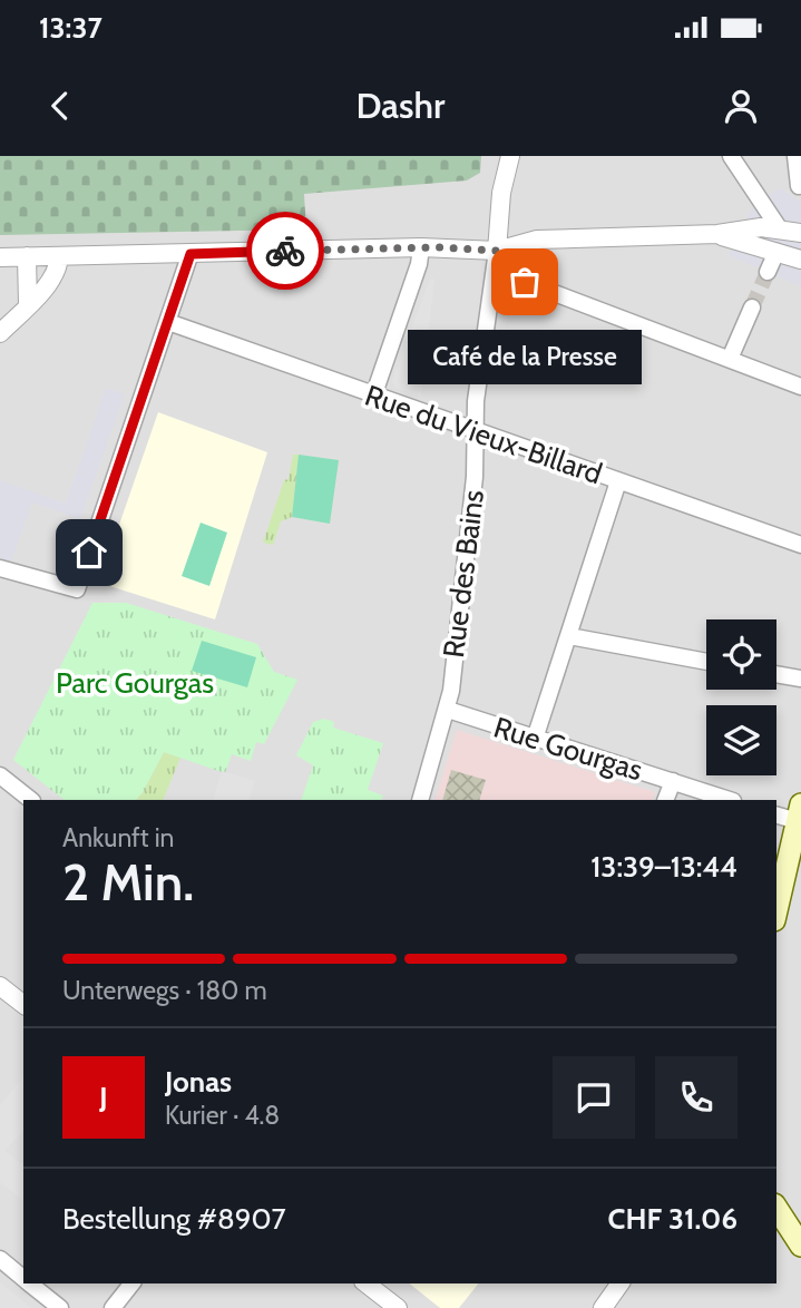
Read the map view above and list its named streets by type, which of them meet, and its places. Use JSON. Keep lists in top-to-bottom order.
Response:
{
  "streets": {
    "street": ["Rue du Vieux-Billard", "Rue des Bains", "Rue Gourgas"]
  },
  "crossings": [
    ["Rue du Vieux-Billard", "Rue des Bains"],
    ["Rue des Bains", "Rue Gourgas"]
  ],
  "parks": ["Parc Gourgas"],
  "places": ["Café de la Presse"],
  "page": {
    "status": "13:37",
    "header": "Dashr",
    "bubble": "Café de la Presse",
    "heading": ["2 Min.", "Ankunft in", "13:39–13:44"],
    "panel": [
      "Jonas",
      "Kurier · 4.8",
      "Bestellung #8907",
      "CHF 31.06"
    ],
    "bar": "Unterwegs · 180 m",
    "round": "J"
  }
}
